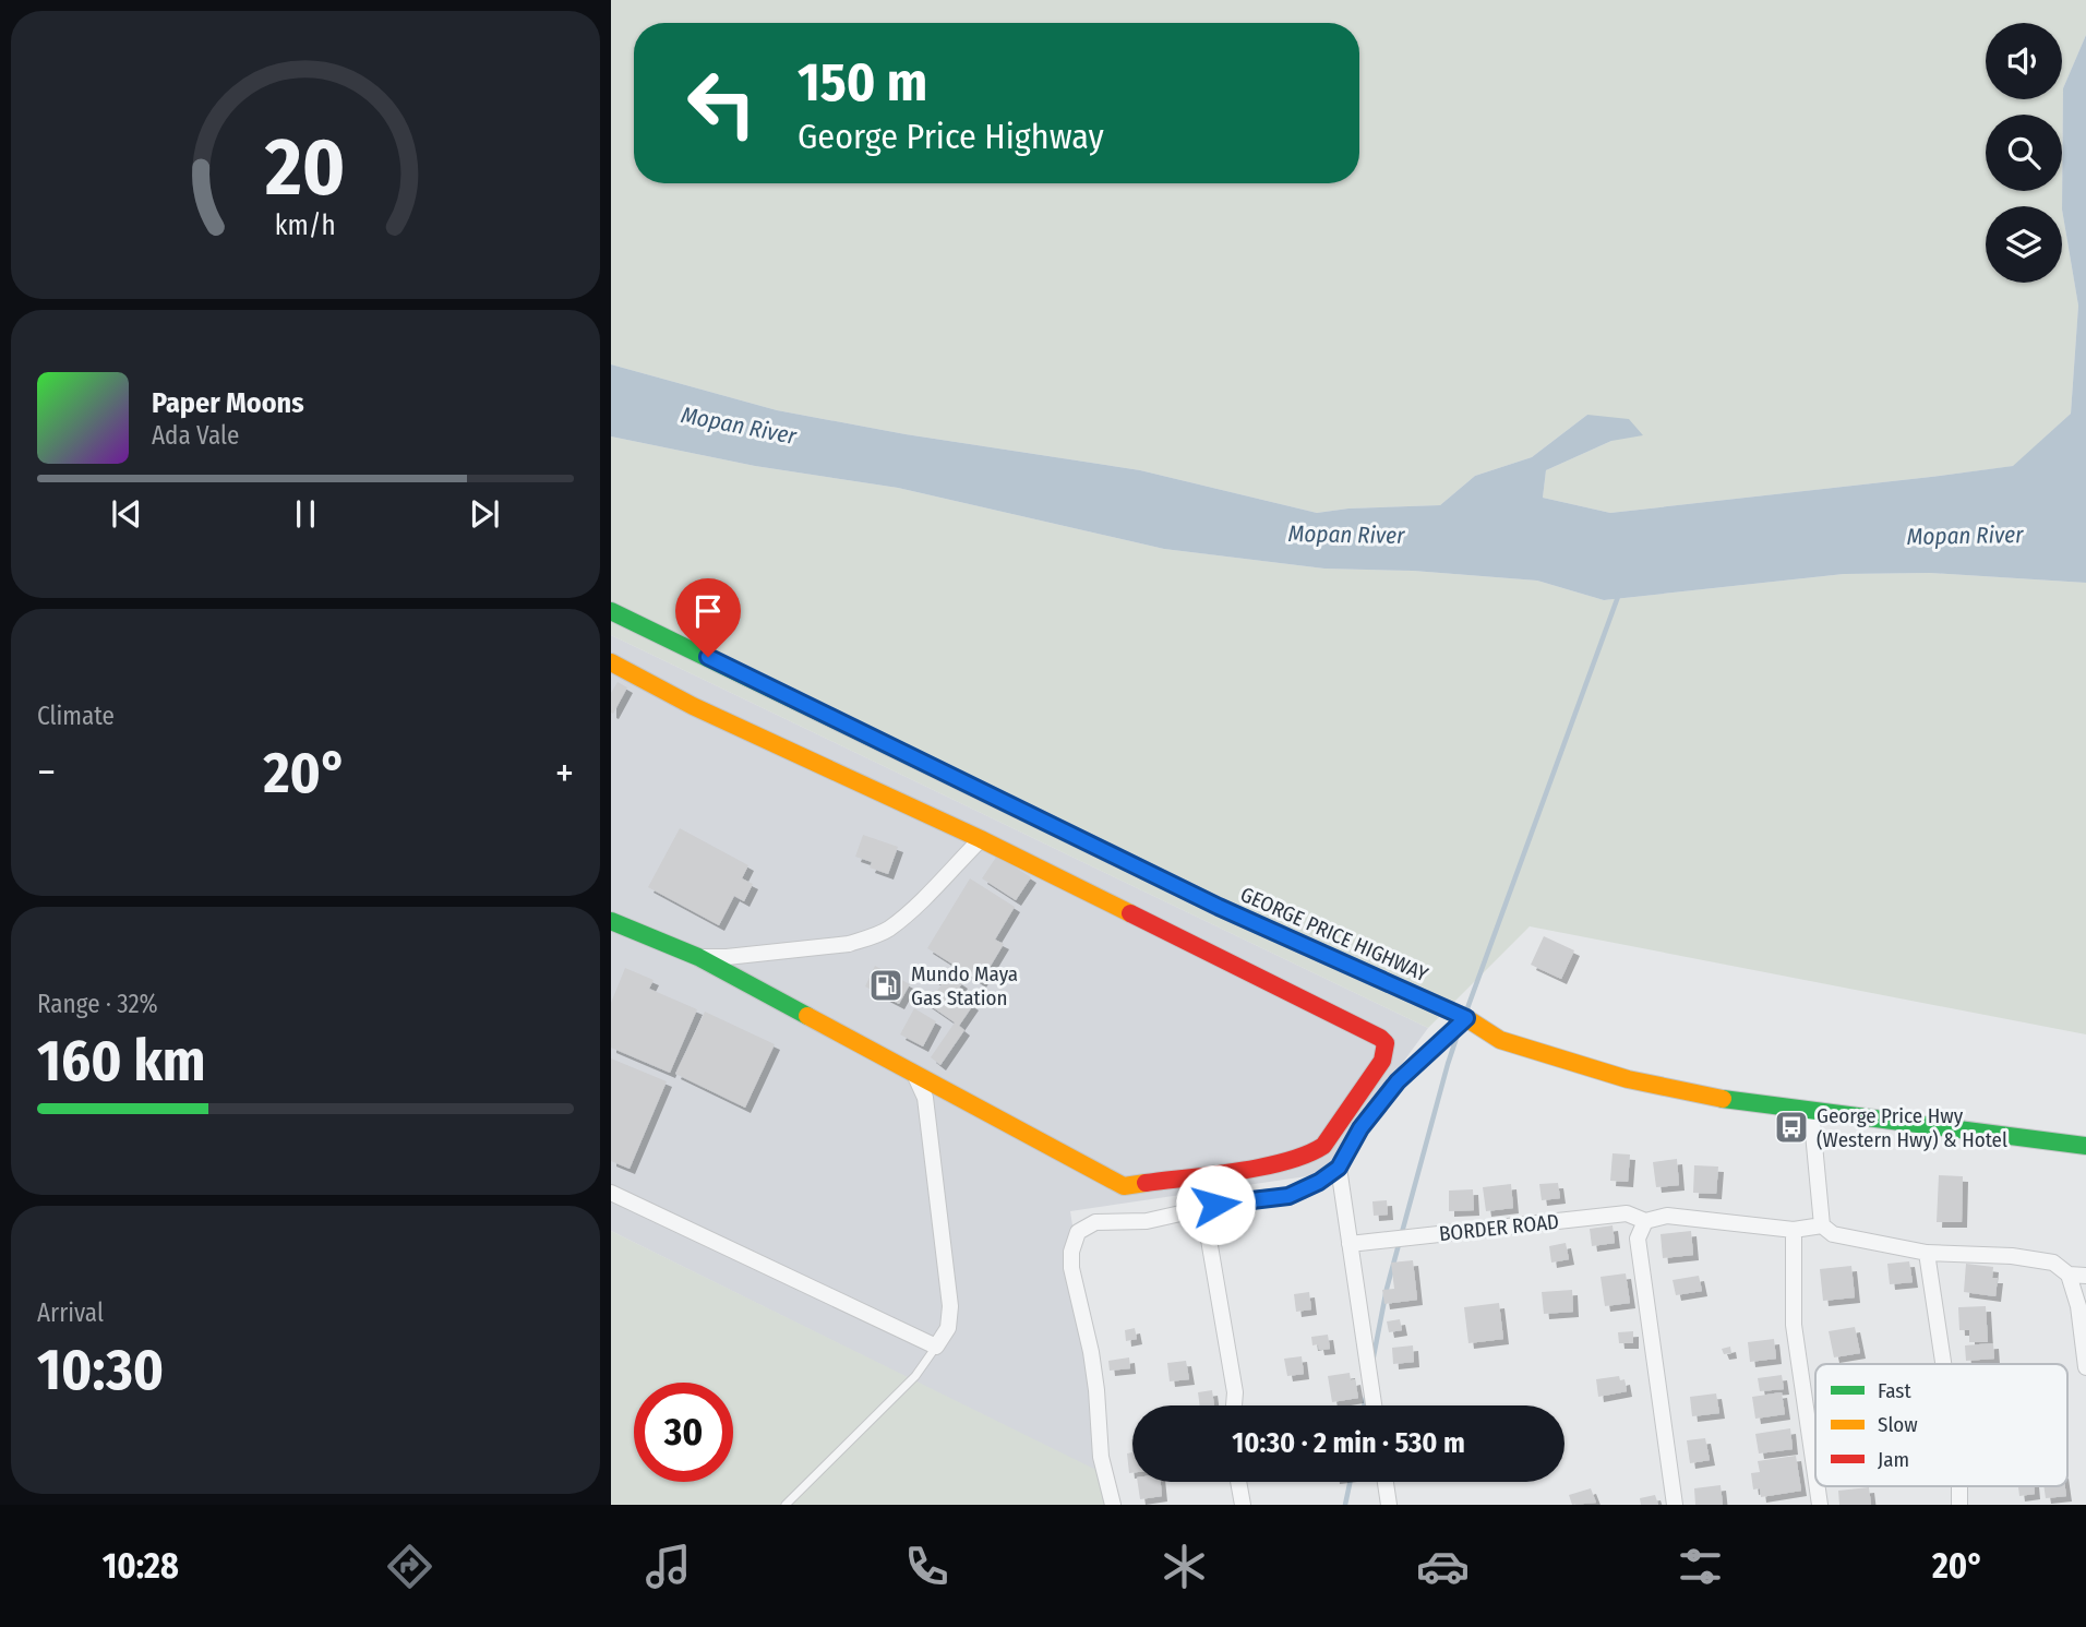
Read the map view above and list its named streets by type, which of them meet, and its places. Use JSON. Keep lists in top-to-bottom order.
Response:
{
  "streets": {
    "main road": ["GEORGE PRICE HIGHWAY"],
    "street": ["BORDER ROAD"]
  },
  "water": ["Mopan River"],
  "places": {
    "fuel station": ["Mundo Maya Gas Station"],
    "bus stop": ["George Price Hwy (Western Hwy) & Hotel"]
  },
  "legend": ["Fast", "Slow", "Jam"],
  "page": {
    "turn": ["150 m", "George Price Highway"],
    "song": ["Paper Moons", "Ada Vale"],
    "tile": [
      "Climate",
      ["Range · 32%", "160 km"],
      ["Arrival", "10:30"]
    ],
    "heat": ["−", "20°", "+"],
    "limit": "30",
    "trip": "10:30 · 2 min · 530 m",
    "tabs": ["10:28", "20°"],
    "gauge": ["20", "km/h"]
  }
}
